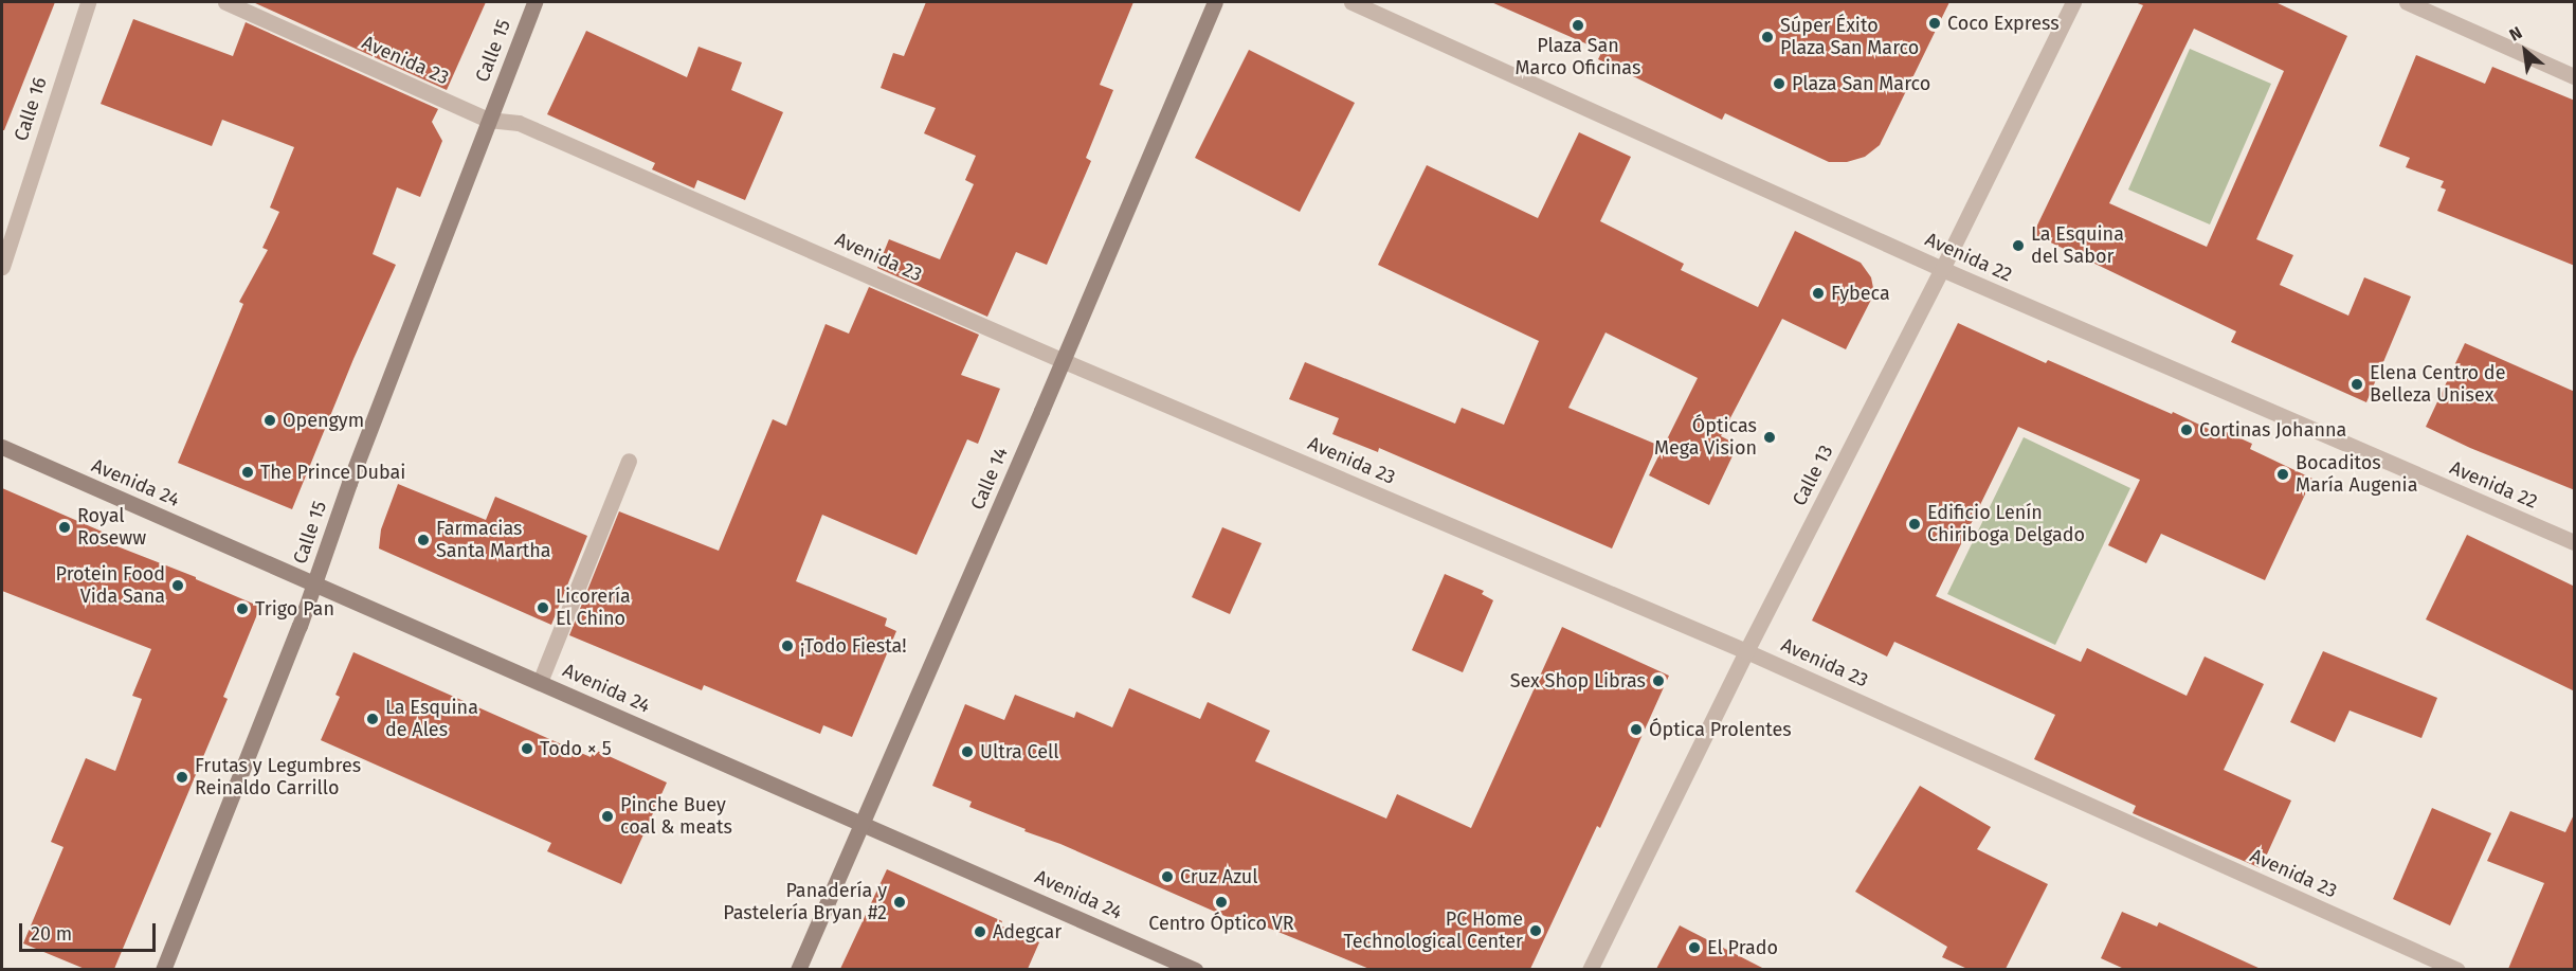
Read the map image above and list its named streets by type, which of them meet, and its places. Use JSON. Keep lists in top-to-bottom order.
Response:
{
  "streets": {
    "street": [
      "Calle 15",
      "Avenida 23",
      "Calle 16",
      "Avenida 22",
      "Calle 13",
      "Calle 14",
      "Avenida 24"
    ]
  },
  "crossings": [
    ["Calle 15", "Avenida 23"],
    ["Calle 15", "Avenida 24"],
    ["Avenida 23", "Calle 13"],
    ["Avenida 23", "Calle 14"],
    ["Avenida 22", "Calle 13"],
    ["Calle 14", "Avenida 24"]
  ],
  "places": [
    "Coco Express",
    "Plaza San Marco Oficinas",
    "Súper Éxito Plaza San Marco",
    "Plaza San Marco",
    "La Esquina del Sabor",
    "Fybeca",
    "Elena Centro de Belleza Unisex",
    "Opengym",
    "Cortinas Johanna",
    "Ópticas Mega Vision",
    "The Prince Dubai",
    "Bocaditos María Augenia",
    "Edificio Lenín Chiriboga Delgado",
    "Royal Roseww",
    "Farmacias Santa Martha",
    "Protein Food Vida Sana",
    "Licorería El Chino",
    "Trigo Pan",
    "¡Todo Fiesta!",
    "Sex Shop Libras",
    "La Esquina de Ales",
    "Óptica Prolentes",
    "Todo × 5",
    "Ultra Cell",
    "Frutas y Legumbres Reinaldo Carrillo",
    "Pinche Buey coal & meats",
    "Cruz Azul",
    "Panadería y Pastelería Bryan #2",
    "Centro Óptico VR",
    "PC Home Technological Center",
    "Adegcar",
    "El Prado"
  ],
  "scale_bar": "20 m",
  "north": "top left"
}
